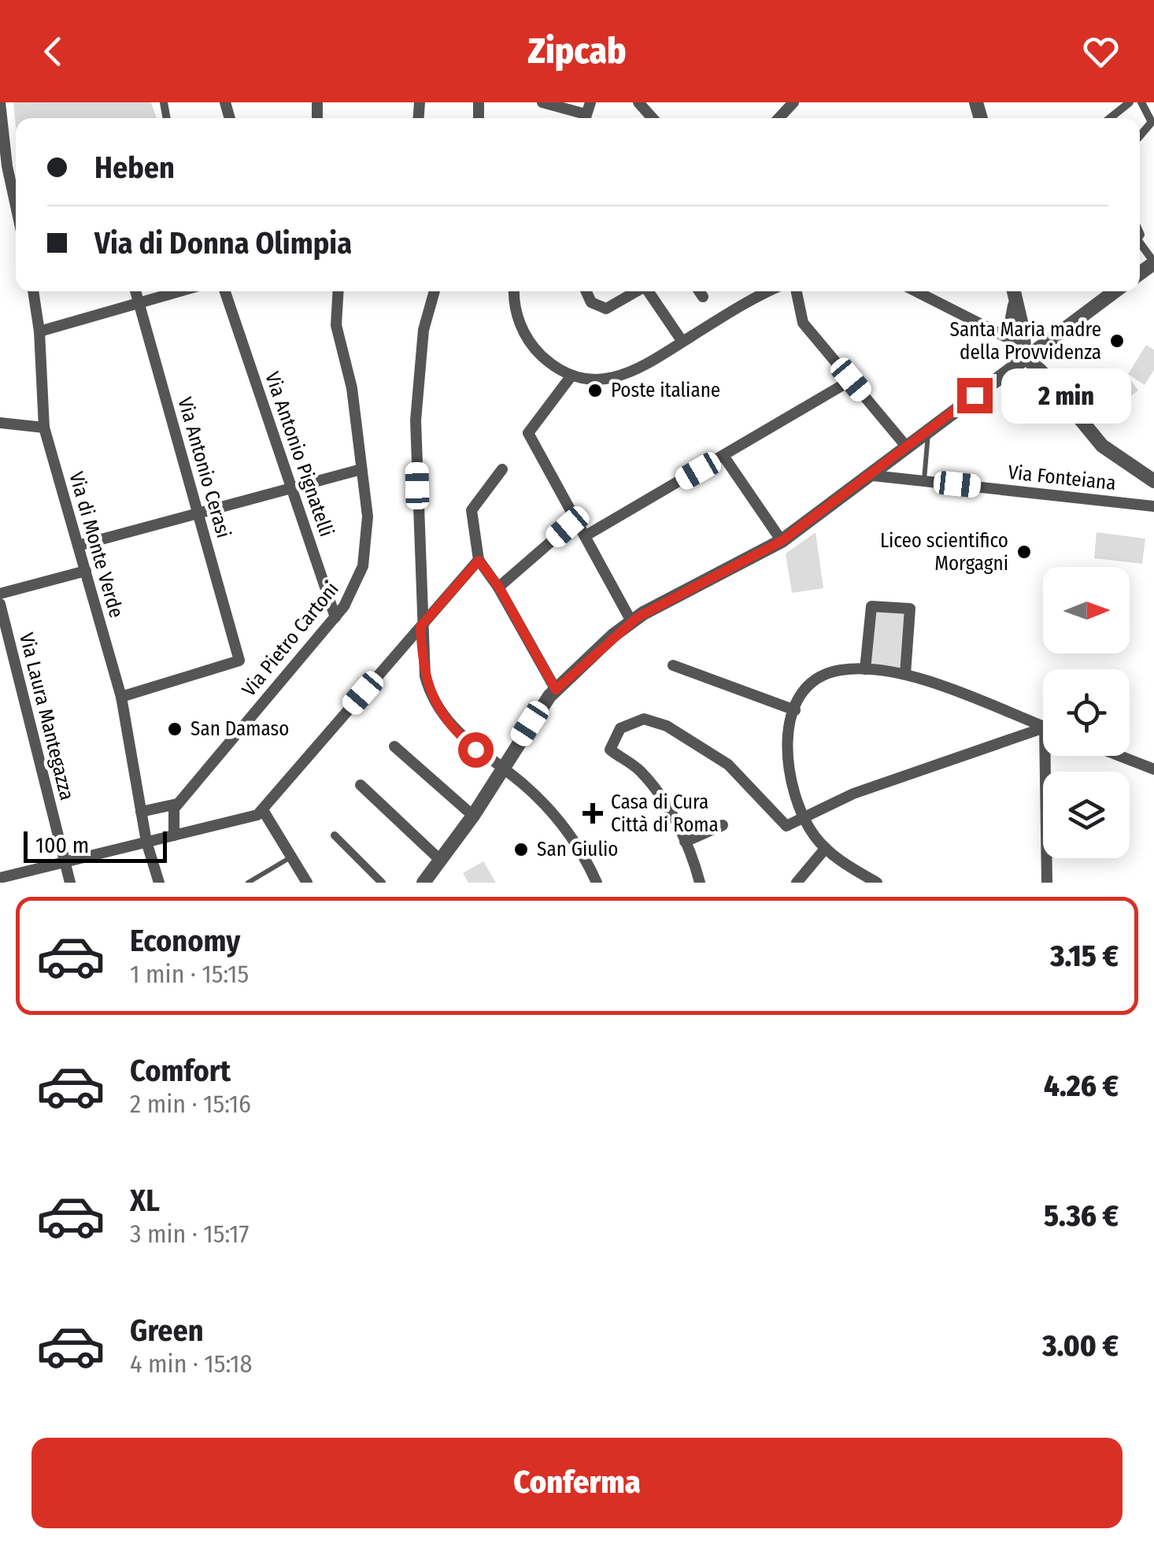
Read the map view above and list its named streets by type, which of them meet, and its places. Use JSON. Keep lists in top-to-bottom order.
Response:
{
  "streets": {
    "street": [
      "Via Antonio Pignatelli",
      "Via Antonio Cerasi",
      "Via Fonteiana",
      "Via di Monte Verde",
      "Via Pietro Cartoni",
      "Via Laura Mantegazza"
    ]
  },
  "crossings": [
    ["Via Antonio Pignatelli", "Via Pietro Cartoni"],
    ["Via Antonio Cerasi", "Via di Monte Verde"]
  ],
  "places": {
    "other": [
      "Santa Maria madre della Provvidenza",
      "Poste italiane",
      "Liceo scientifico Morgagni",
      "San Damaso",
      "San Giulio"
    ],
    "health": ["Casa di Cura Città di Roma"]
  },
  "scale_bar": "100 m",
  "north": "right",
  "page": {
    "header": "Zipcab",
    "banner": ["Heben", "Via di Donna Olimpia"],
    "bubble": "2 min",
    "scale": "100 m",
    "list": [
      {
        "name": "Economy",
        "note": "1 min · 15:15",
        "value": "3.15 €"
      },
      {
        "name": "Comfort",
        "note": "2 min · 15:16",
        "value": "4.26 €"
      },
      {
        "name": "XL",
        "note": "3 min · 15:17",
        "value": "5.36 €"
      },
      {
        "name": "Green",
        "note": "4 min · 15:18",
        "value": "3.00 €"
      }
    ],
    "buttons": "Conferma"
  }
}
